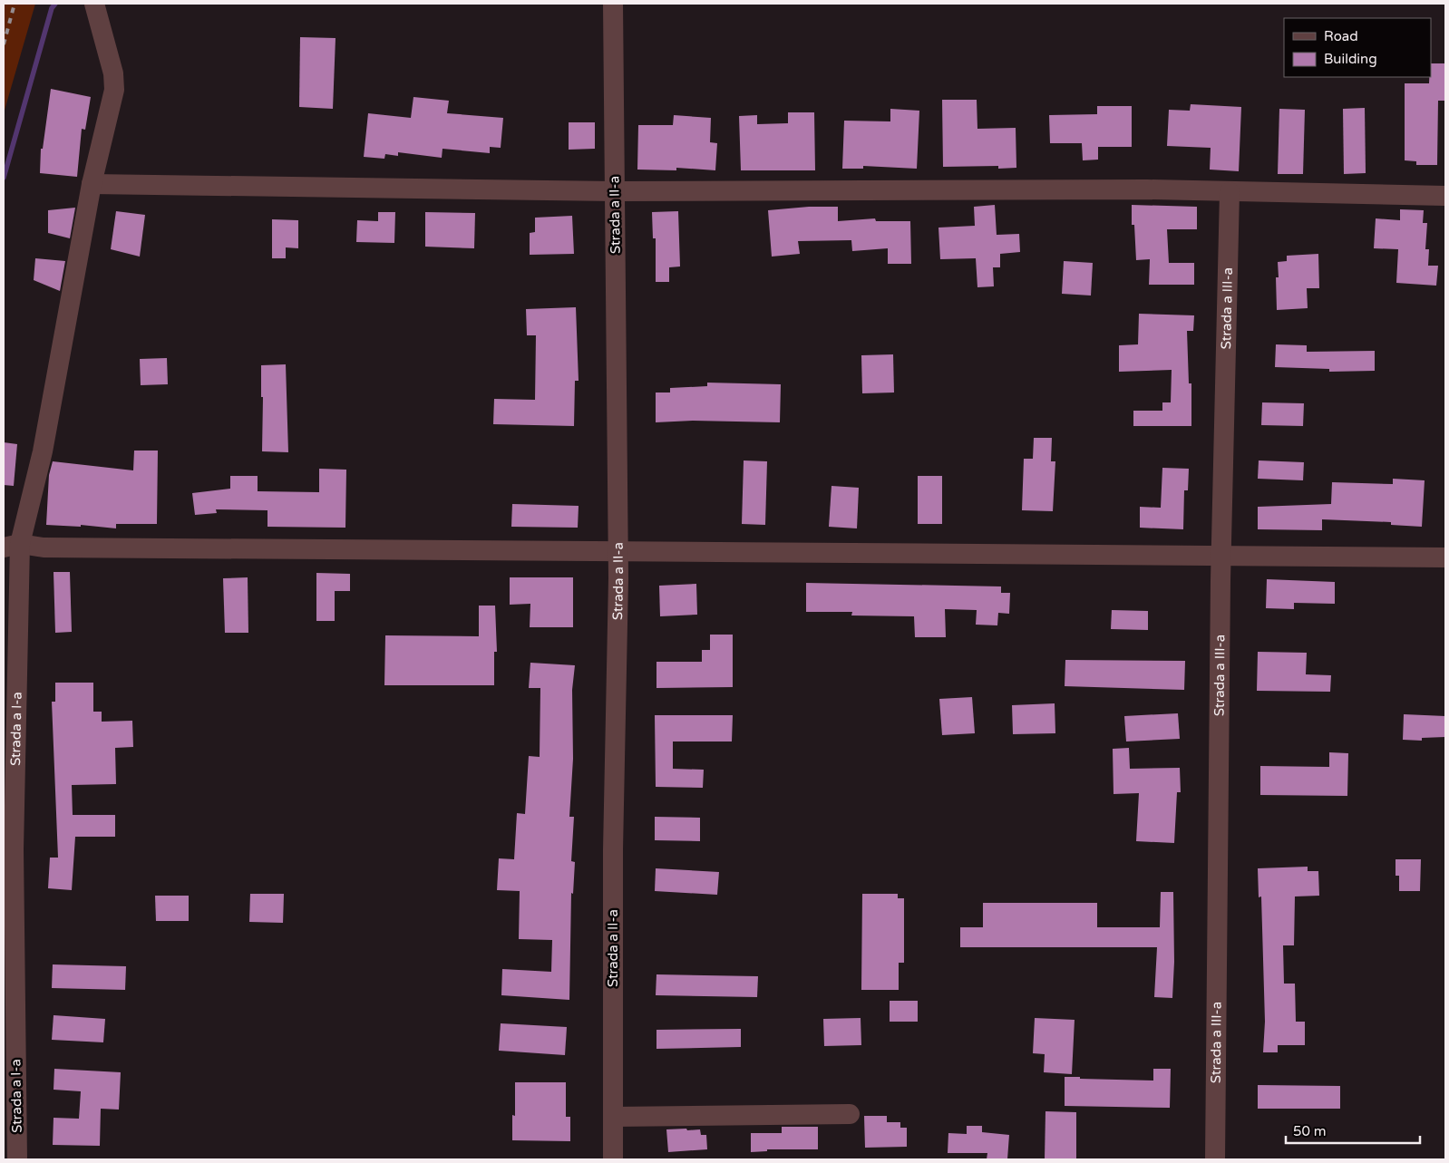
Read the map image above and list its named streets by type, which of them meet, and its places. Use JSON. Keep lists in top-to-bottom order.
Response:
{
  "streets": {
    "street": ["Strada a II-a", "Strada a III-a", "Strada a I-a"]
  },
  "legend": ["Road", "Building"],
  "scale_bar": "50 m"
}
